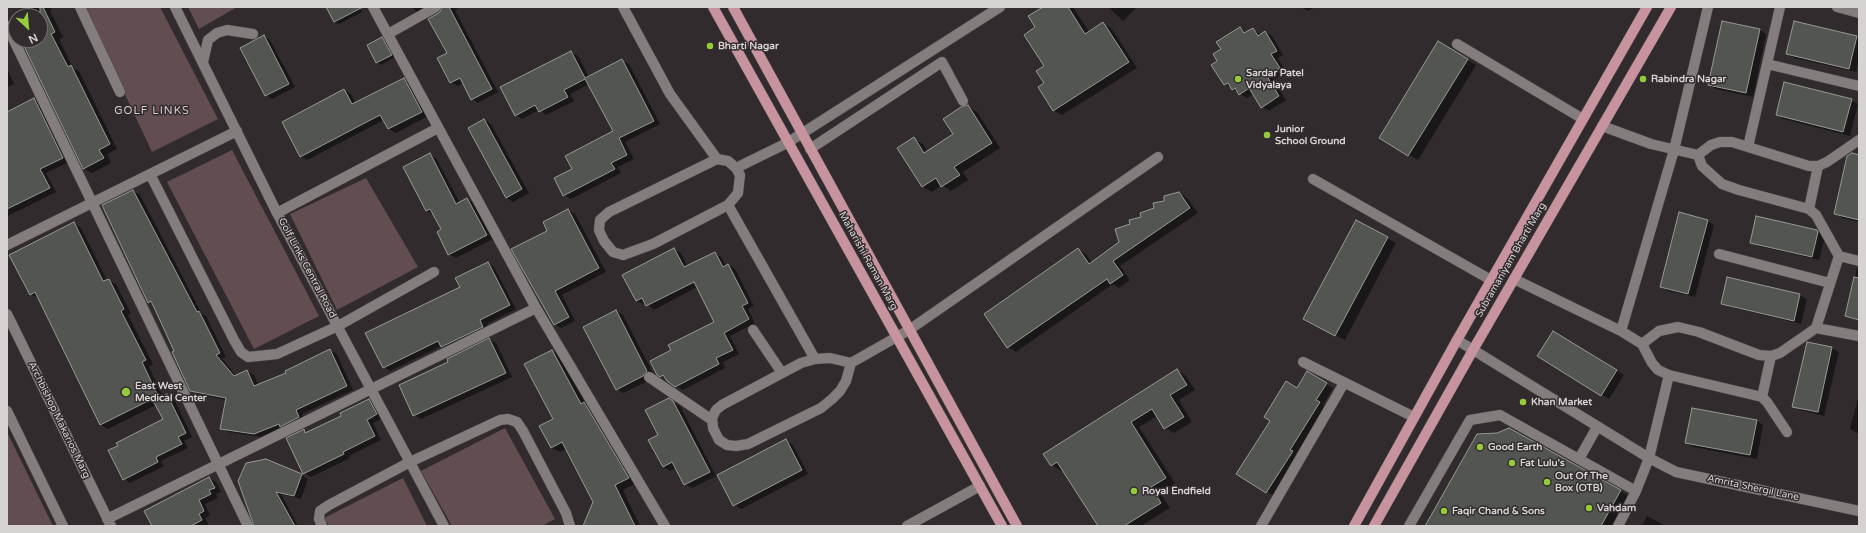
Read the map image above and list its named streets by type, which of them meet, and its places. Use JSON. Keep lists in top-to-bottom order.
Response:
{
  "streets": {
    "main road": ["Subramaniyam Bharti Marg", "Maharishi Raman Marg"],
    "street": ["Golf Links Central Road", "Archbishop Makarios Marg", "Amrita Shergil Lane"]
  },
  "districts": ["GOLF LINKS"],
  "places": [
    "Bharti Nagar",
    "Sardar Patel Vidyalaya",
    "Rabindra Nagar",
    "Junior School Ground",
    "East West Medical Center",
    "Khan Market",
    "Good Earth",
    "Fat Lulu's",
    "Out Of The Box (OTB)",
    "Royal Endfield",
    "Vahdam",
    "Faqir Chand & Sons"
  ],
  "north": "bottom right"
}
